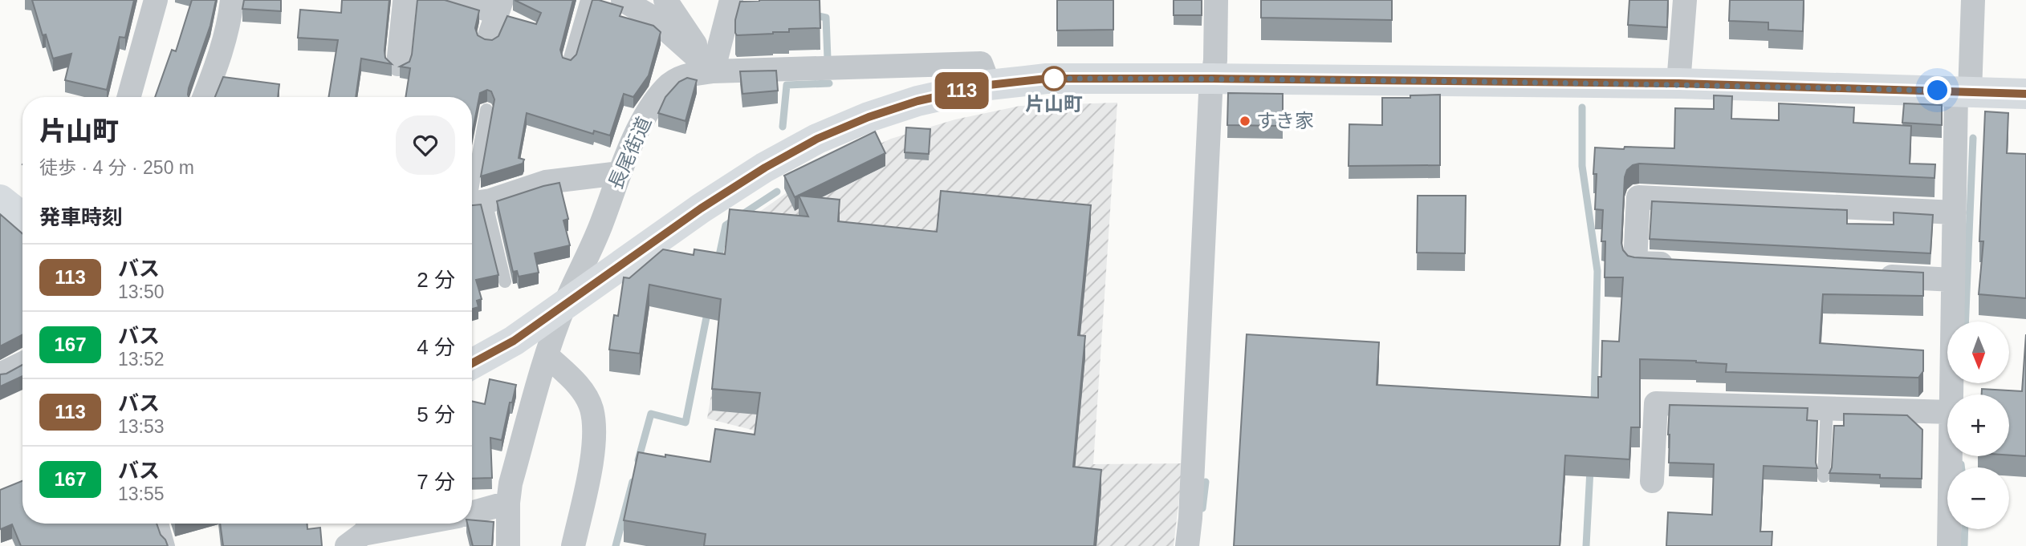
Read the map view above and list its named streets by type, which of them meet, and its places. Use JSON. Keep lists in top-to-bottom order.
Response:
{
  "streets": {
    "street": ["長尾街道"]
  },
  "places": ["片山町", "すき家"],
  "lines": ["bus line 113"],
  "north": "bottom",
  "page": {
    "on_map": "113",
    "heading": [
      ["片山町", "徒歩 · 4 分 · 250 m"],
      "発車時刻"
    ],
    "list": [
      {
        "mark": "113",
        "name": "バス",
        "note": "13:50",
        "value": "2 分"
      },
      {
        "mark": "167",
        "name": "バス",
        "note": "13:52",
        "value": "4 分"
      },
      {
        "mark": "113",
        "name": "バス",
        "note": "13:53",
        "value": "5 分"
      },
      {
        "mark": "167",
        "name": "バス",
        "note": "13:55",
        "value": "7 分"
      }
    ],
    "map_buttons": ["+", "−"]
  }
}
